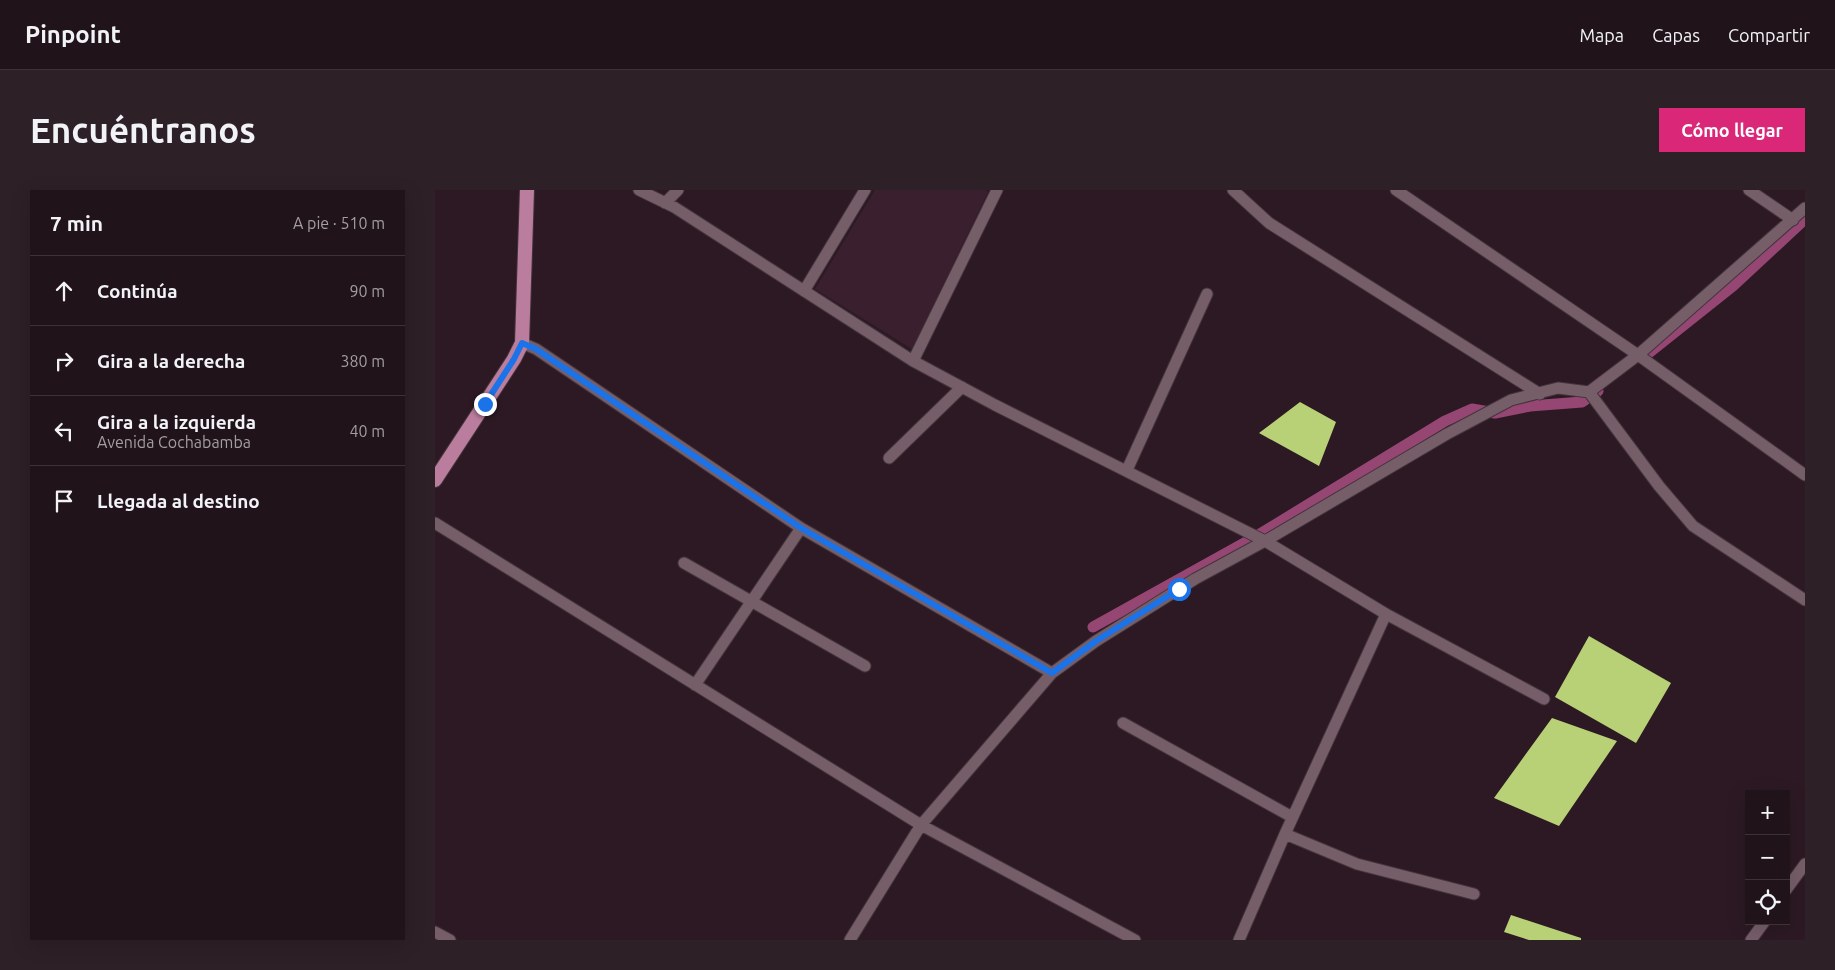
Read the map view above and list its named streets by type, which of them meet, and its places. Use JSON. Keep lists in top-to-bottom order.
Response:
{
  "page": {
    "header": "Pinpoint",
    "nav": ["Mapa", "Capas", "Compartir"],
    "buttons": "Cómo llegar",
    "title": "Encuéntranos",
    "heading": ["7 min", "A pie · 510 m"],
    "list": [
      ["Continúa", "90 m"],
      ["Gira a la derecha", "380 m"],
      ["Gira a la izquierda", "Avenida Cochabamba", "40 m"],
      "Llegada al destino"
    ],
    "map_buttons": ["+", "−"]
  }
}
